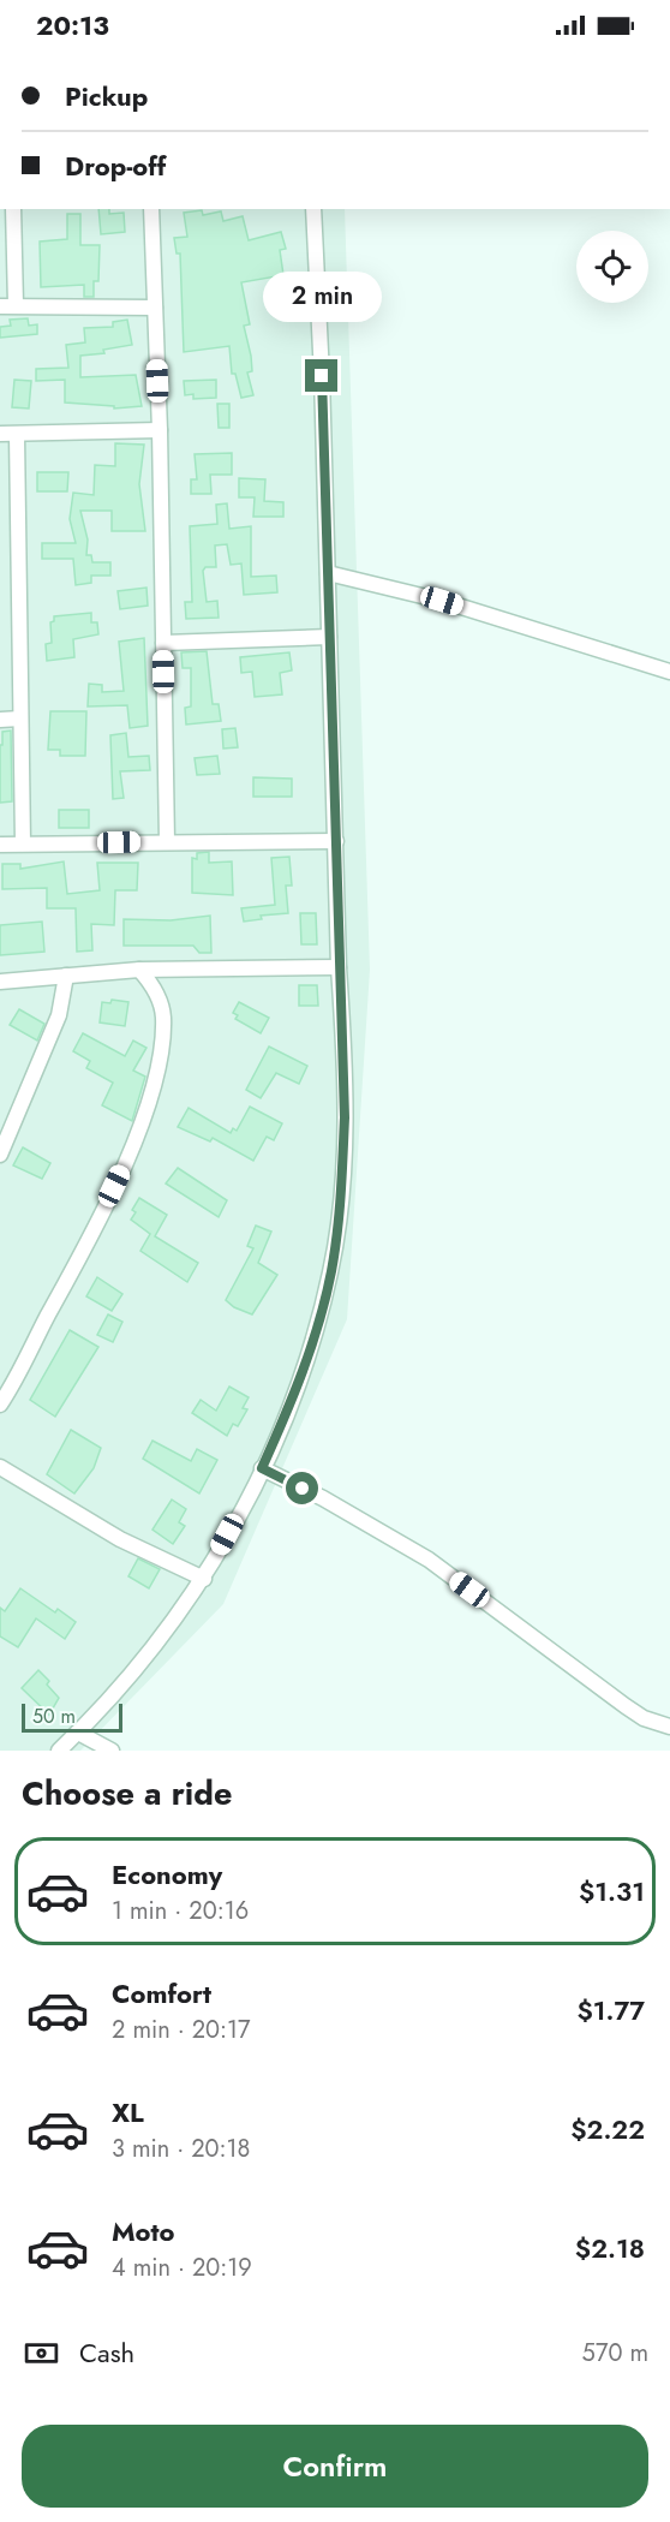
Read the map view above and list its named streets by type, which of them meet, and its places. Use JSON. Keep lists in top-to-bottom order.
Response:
{
  "scale_bar": "50 m",
  "page": {
    "status": "20:13",
    "banner": ["Pickup", "Drop-off"],
    "bubble": "2 min",
    "scale": "50 m",
    "heading": "Choose a ride",
    "list": [
      {
        "name": "Economy",
        "note": "1 min · 20:16",
        "value": "$1.31"
      },
      {
        "name": "Comfort",
        "note": "2 min · 20:17",
        "value": "$1.77"
      },
      {
        "name": "XL",
        "note": "3 min · 20:18",
        "value": "$2.22"
      },
      {
        "name": "Moto",
        "note": "4 min · 20:19",
        "value": "$2.18"
      }
    ],
    "pay": ["Cash", "570 m"],
    "buttons": "Confirm"
  }
}
